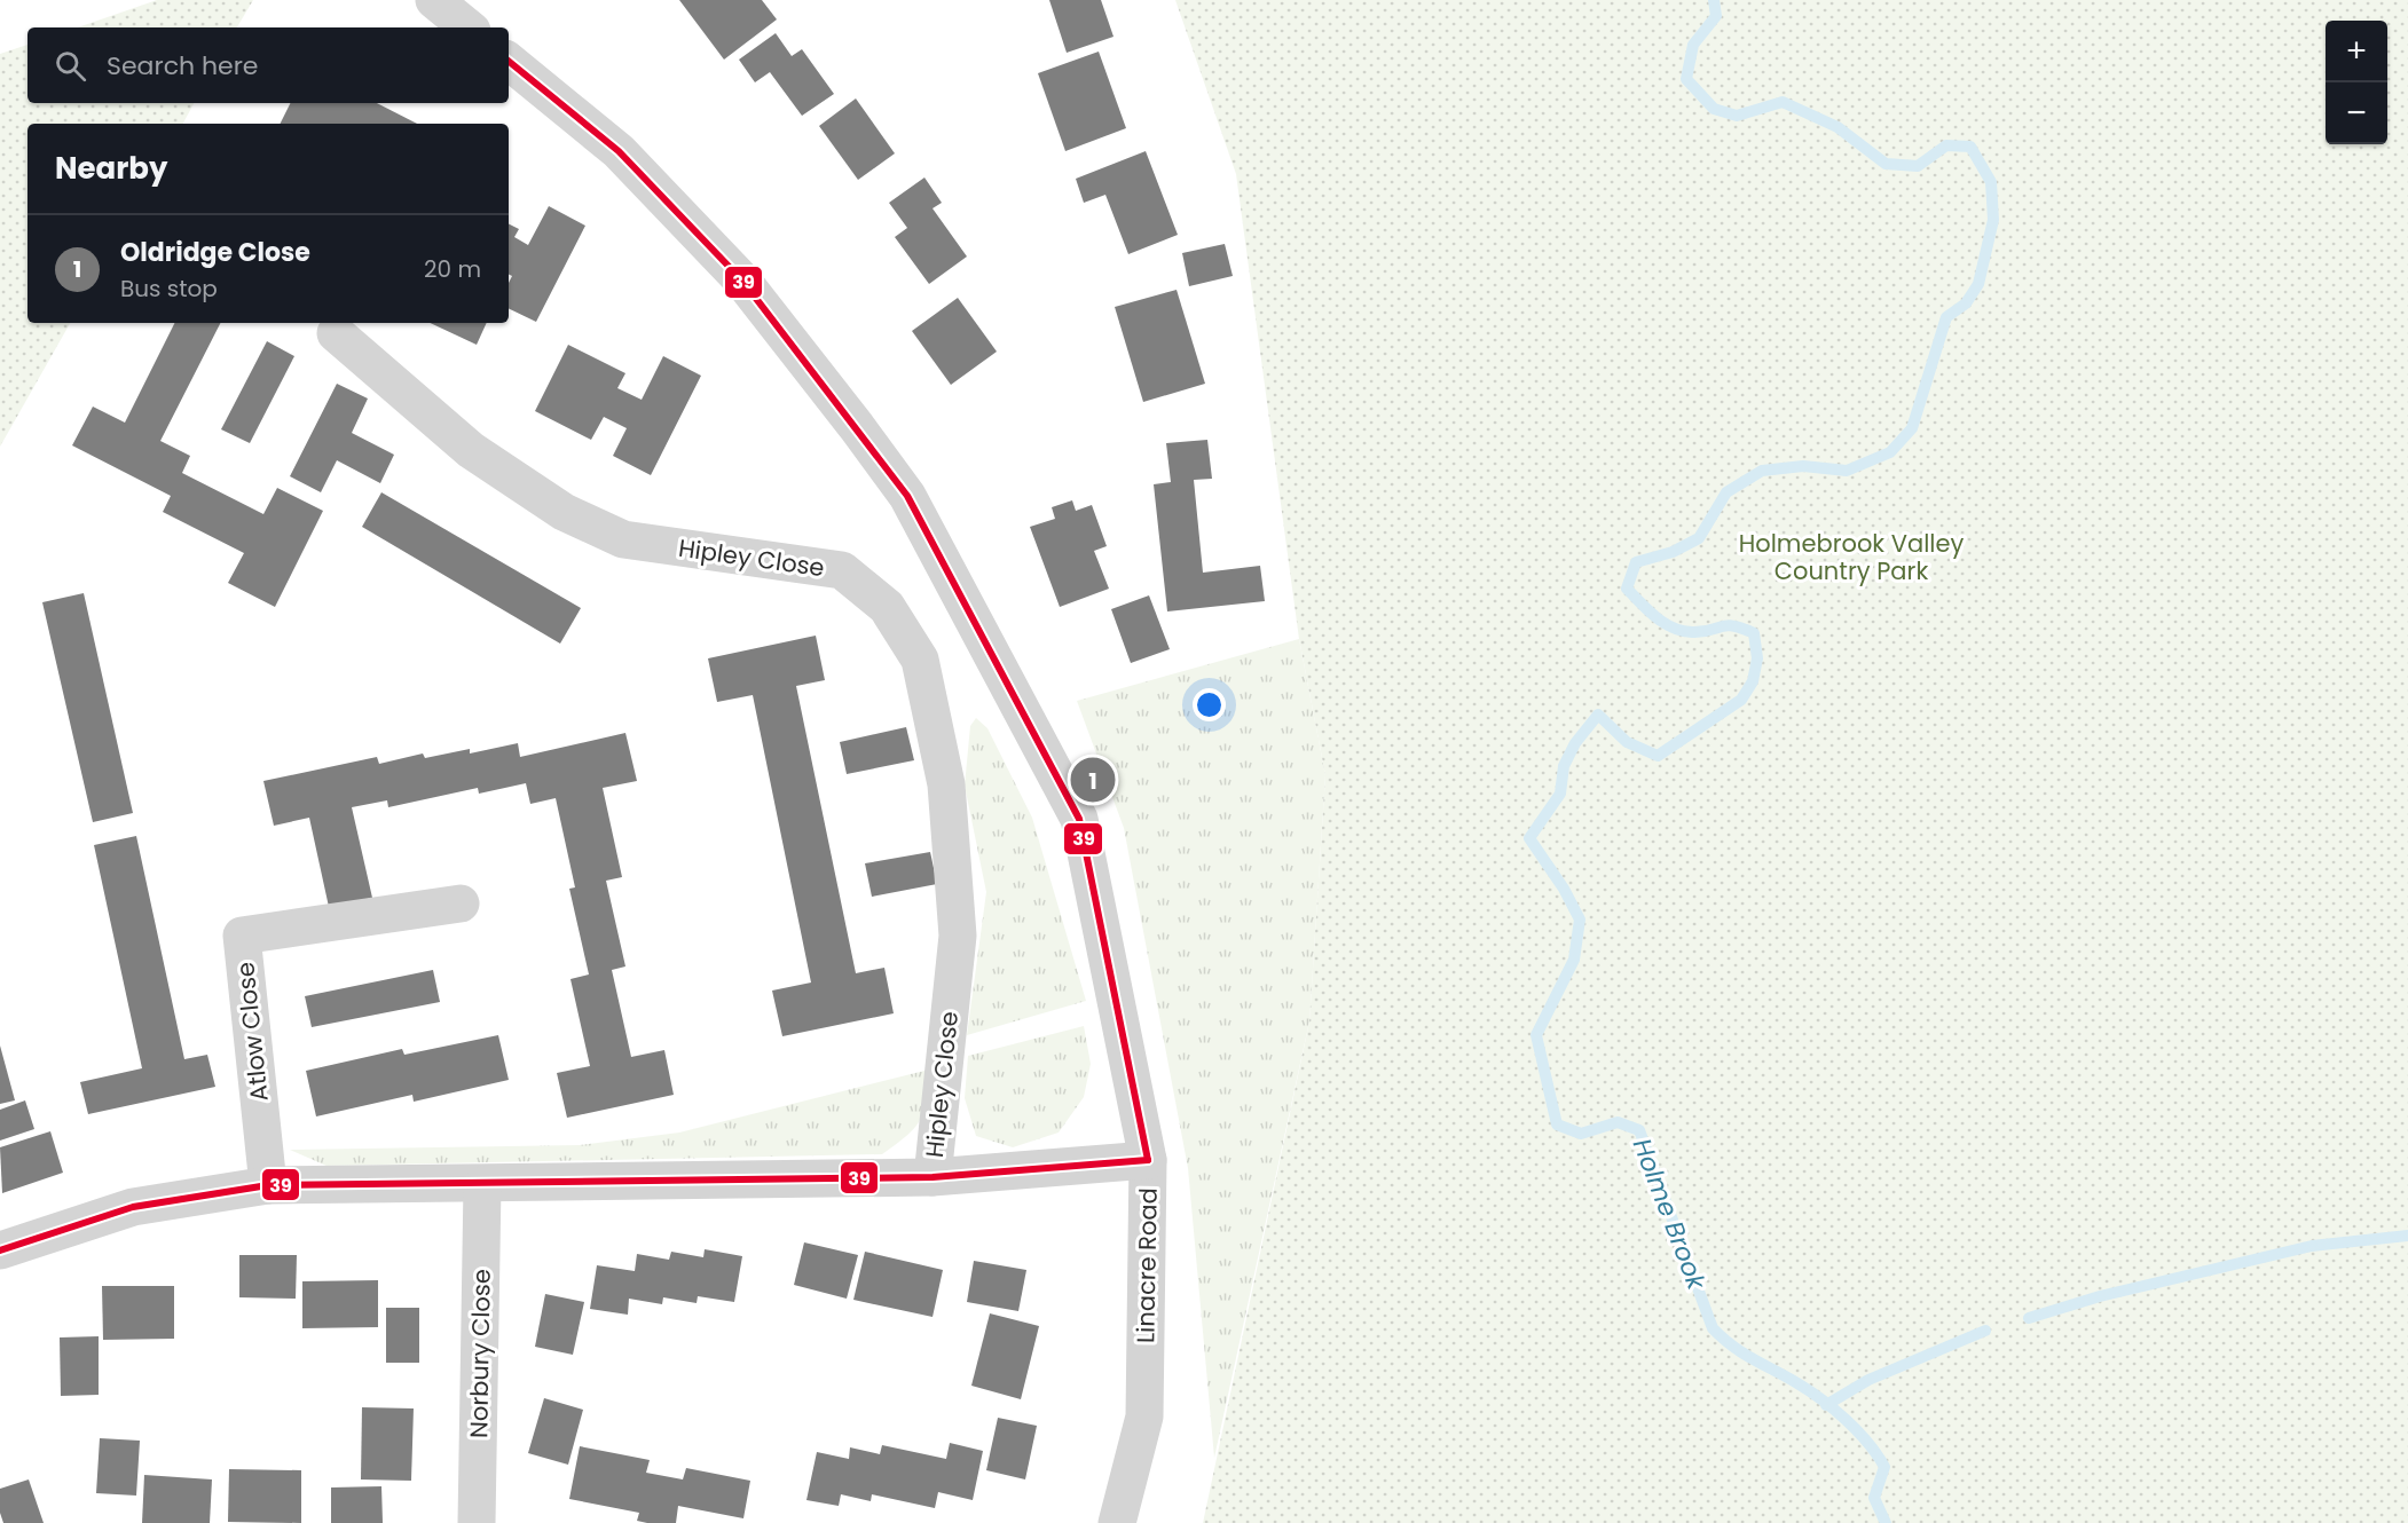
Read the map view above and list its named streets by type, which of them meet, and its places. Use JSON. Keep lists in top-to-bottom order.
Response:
{
  "streets": {
    "street": [
      "Hipley Close",
      "Atlow Close",
      "Linacre Road",
      "Norbury Close"
    ]
  },
  "water": ["Holme Brook"],
  "parks": ["Holmebrook Valley Country Park"],
  "lines": ["transit line 39"],
  "page": {
    "map_buttons": ["+", "−"],
    "search": "Search here",
    "heading": "Nearby",
    "list": [
      {
        "mark": "1",
        "name": "Oldridge Close",
        "note": "Bus stop",
        "value": "20 m"
      }
    ],
    "pins": "1"
  }
}
